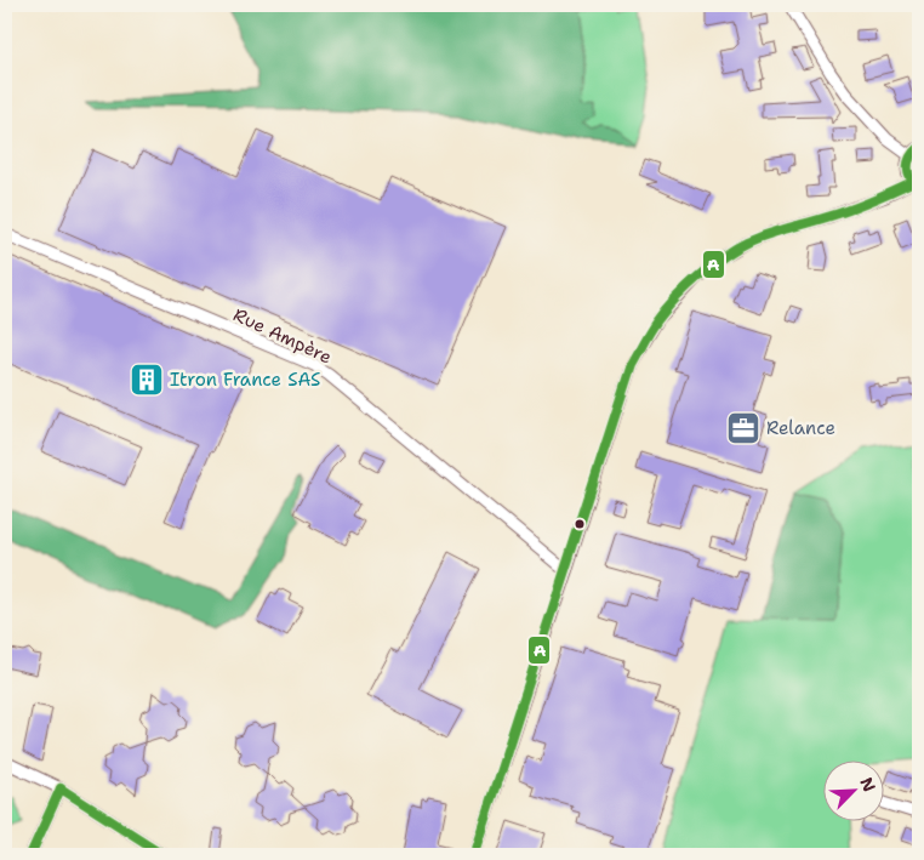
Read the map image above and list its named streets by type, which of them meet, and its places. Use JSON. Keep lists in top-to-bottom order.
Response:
{
  "streets": {
    "street": ["Rue Ampère"]
  },
  "places": {
    "building": ["Itron France SAS"],
    "office": ["Relance"]
  },
  "lines": ["transit line A"],
  "north": "top right"
}
